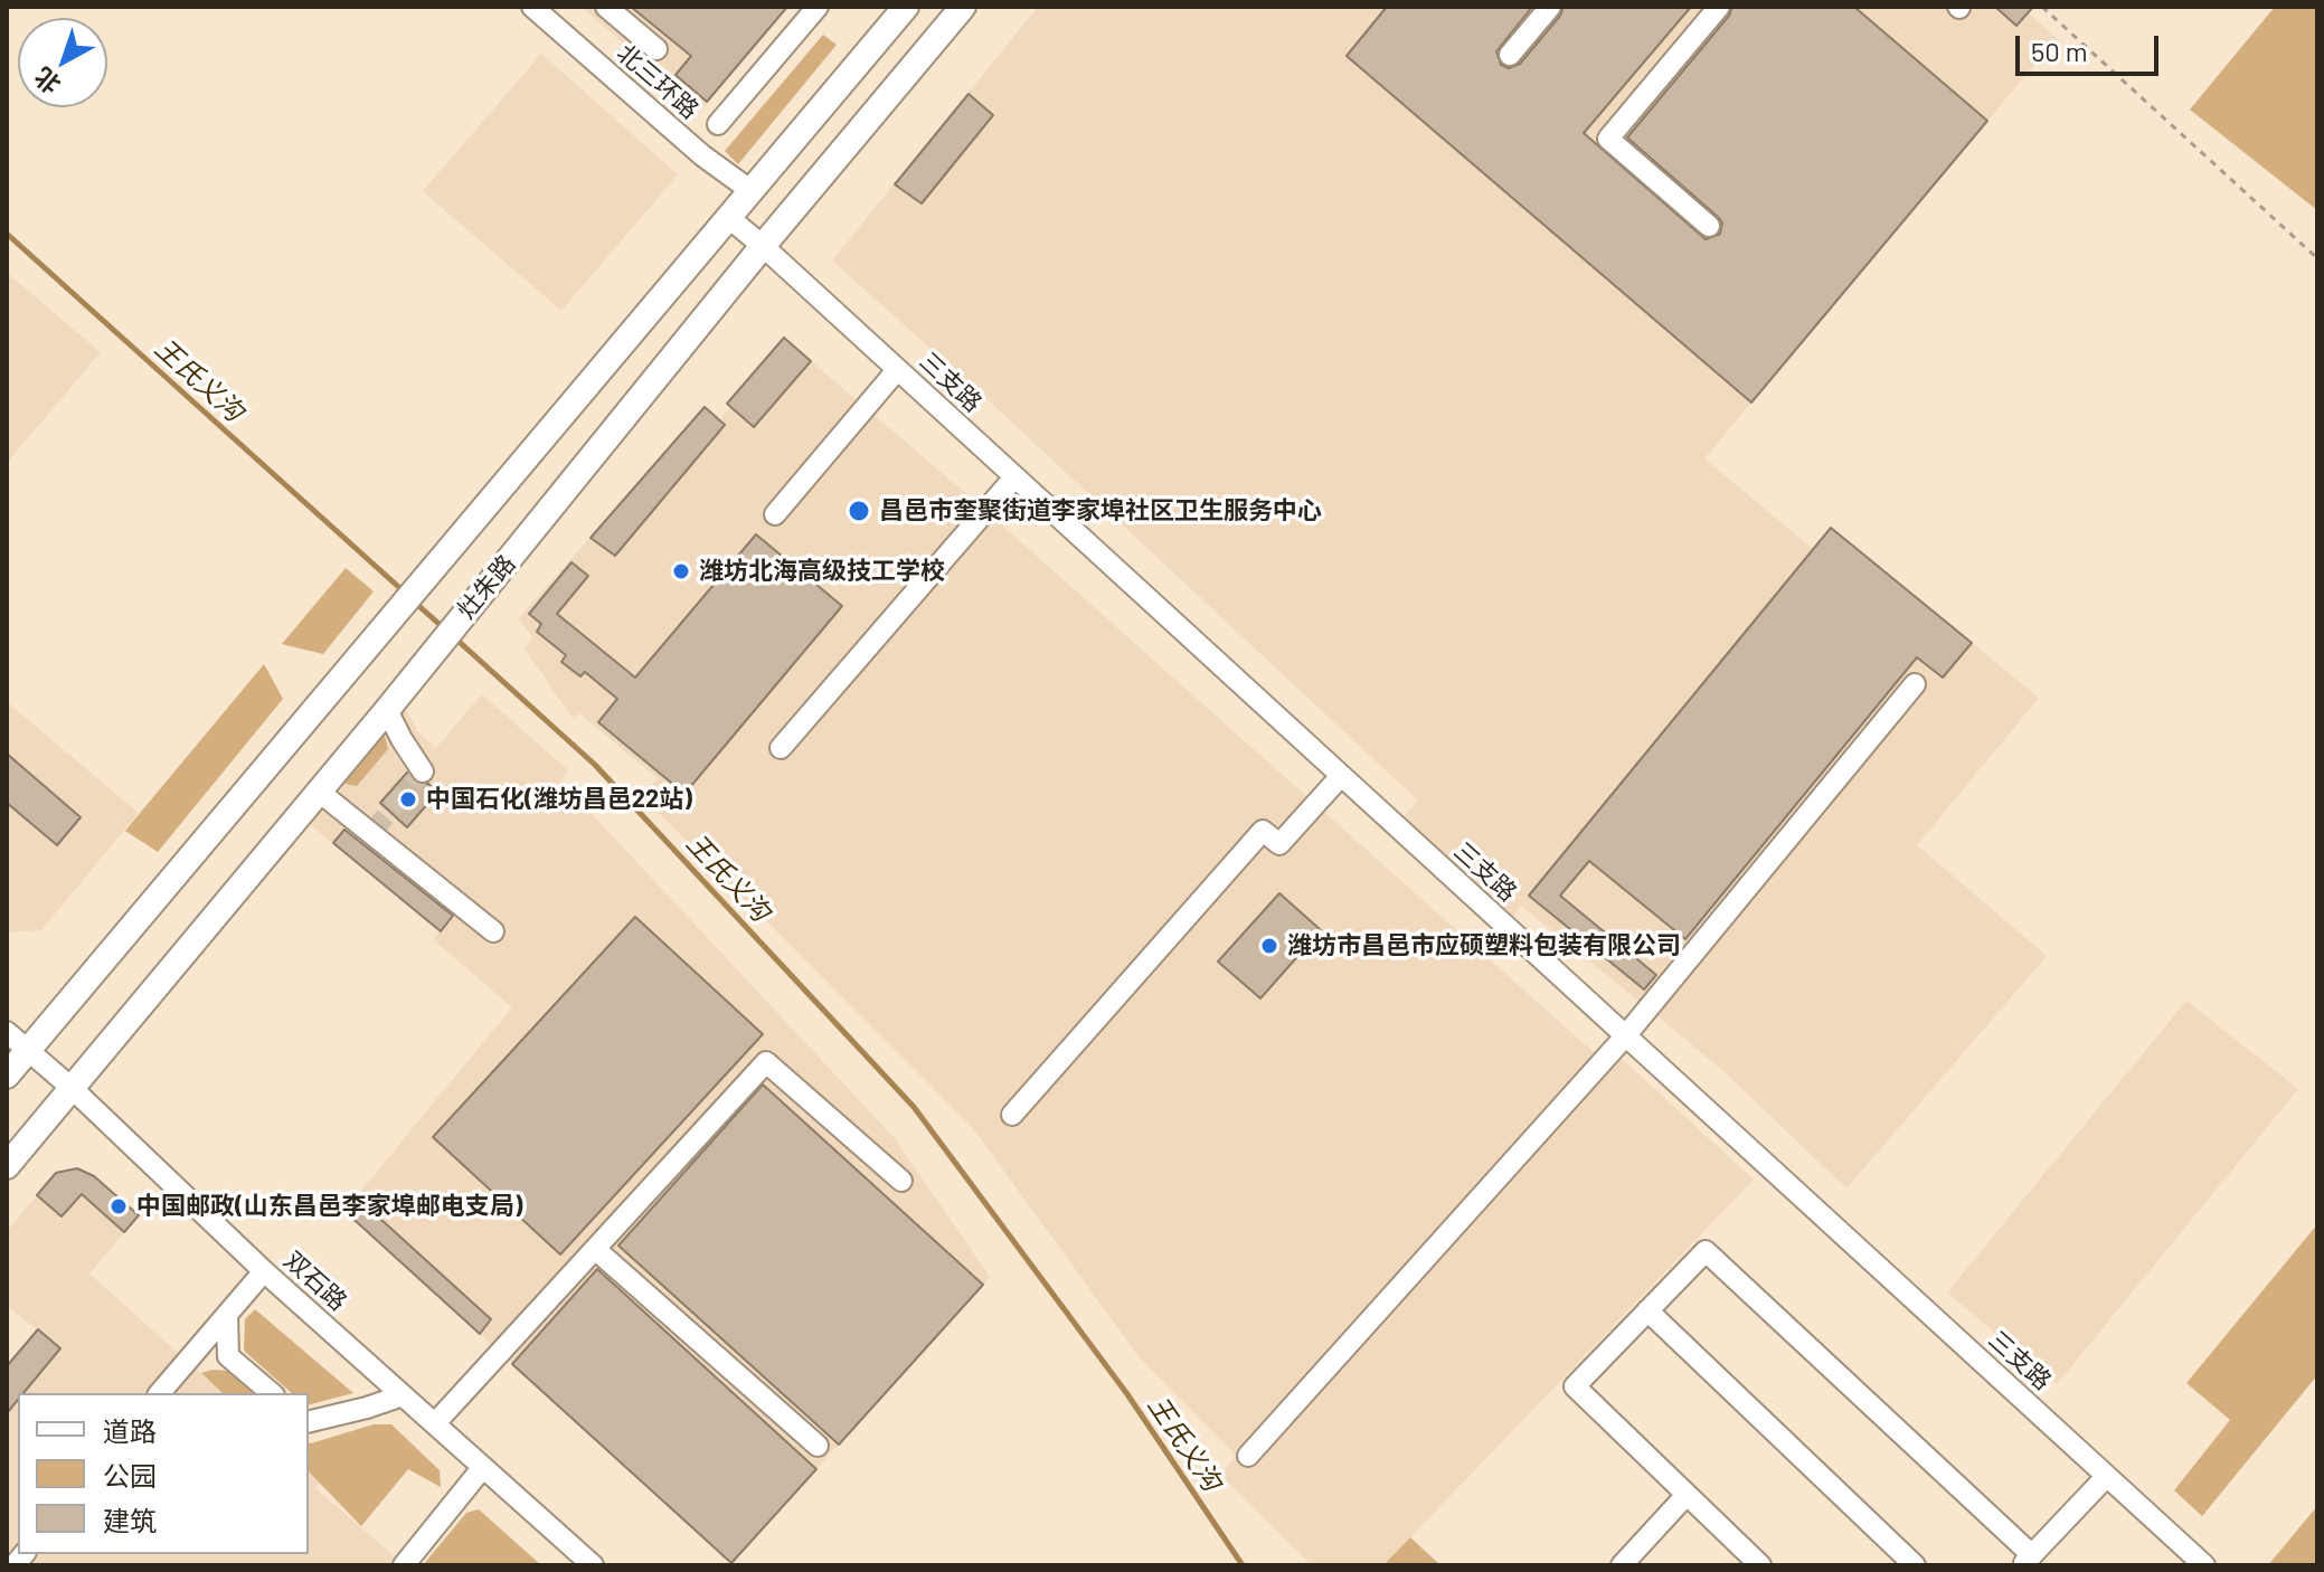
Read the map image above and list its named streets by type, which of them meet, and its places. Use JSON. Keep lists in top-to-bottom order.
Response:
{
  "streets": {
    "main road": ["灶朱路"],
    "street": ["北三环路", "三支路", "双石路"]
  },
  "crossings": [
    ["三支路", "灶朱路"],
    ["灶朱路", "双石路"]
  ],
  "water": ["王氏义沟"],
  "places": [
    "昌邑市奎聚街道李家埠社区卫生服务中心",
    "潍坊北海高级技工学校",
    "中国石化(潍坊昌邑22站)",
    "潍坊市昌邑市应硕塑料包装有限公司",
    "中国邮政(山东昌邑李家埠邮电支局)"
  ],
  "legend": ["道路", "公园", "建筑"],
  "scale_bar": "50 m",
  "north": "bottom left"
}
